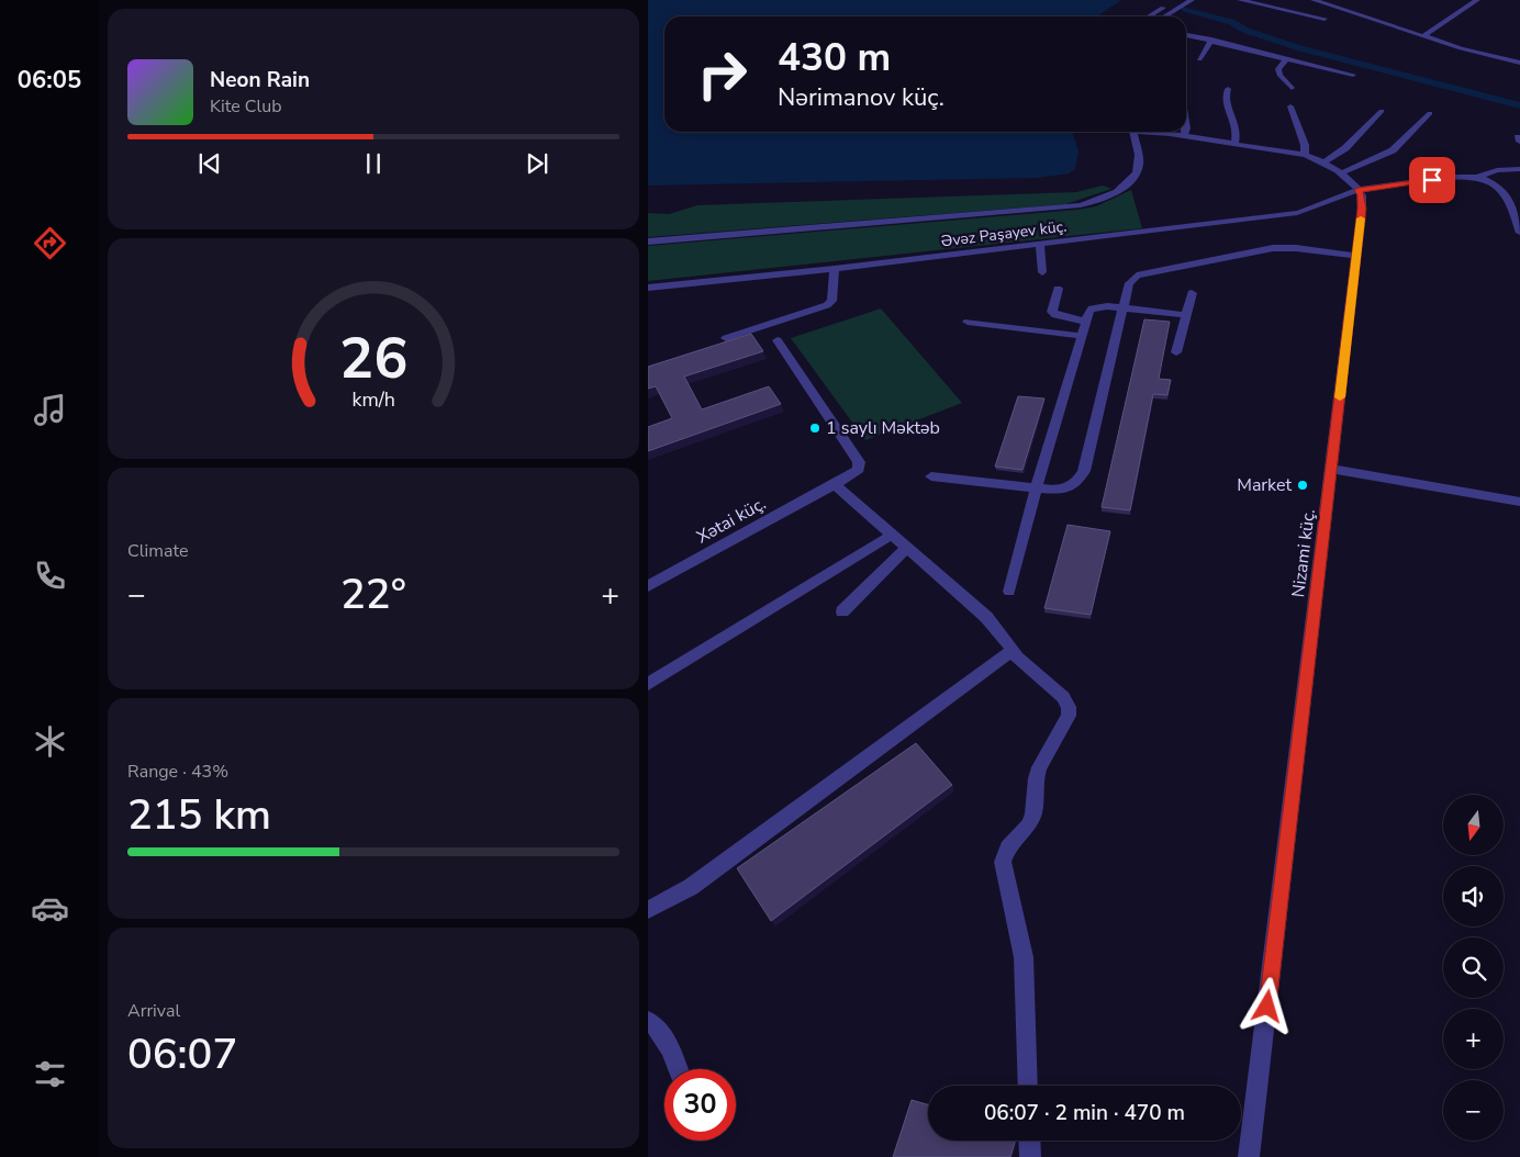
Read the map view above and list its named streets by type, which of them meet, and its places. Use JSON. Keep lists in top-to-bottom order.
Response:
{
  "streets": {
    "street": ["Əvəz Paşayev küç.", "Xətai küç.", "Nizami küç."]
  },
  "crossings": [
    ["Əvəz Paşayev küç.", "Nizami küç."]
  ],
  "places": ["1 saylı Məktəb", "Market"],
  "north": "bottom",
  "page": {
    "tabs": "06:05",
    "turn": ["430 m", "Nərimanov küç."],
    "song": ["Neon Rain", "Kite Club"],
    "tile": [
      "Climate",
      ["Range · 43%", "215 km"],
      ["Arrival", "06:07"]
    ],
    "heat": ["−", "22°", "+"],
    "map_buttons": ["+", "−"],
    "limit": "30",
    "trip": "06:07 · 2 min · 470 m",
    "gauge": ["26", "km/h"]
  }
}
